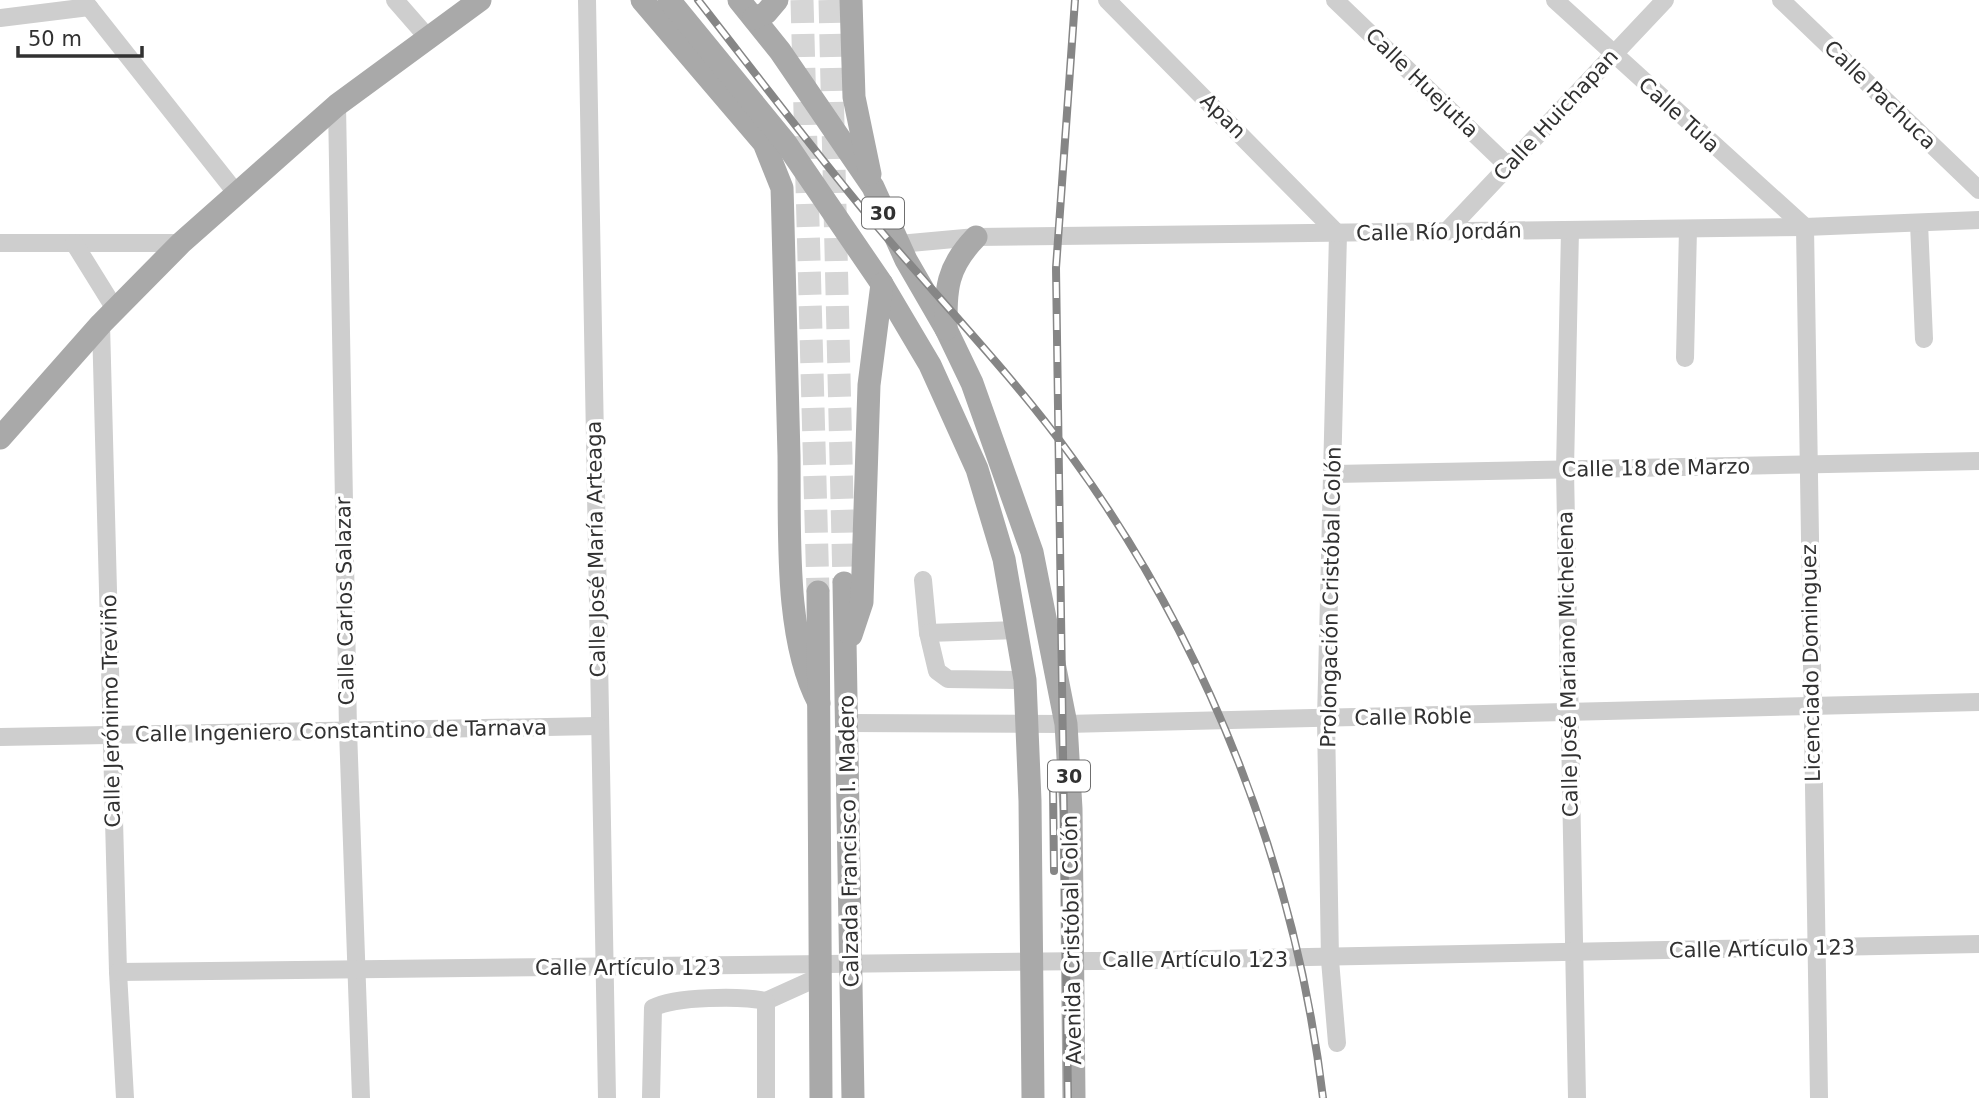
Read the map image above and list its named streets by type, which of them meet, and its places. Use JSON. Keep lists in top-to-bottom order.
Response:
{
  "streets": {
    "main road": ["30", "Calzada Francisco I. Madero", "Avenida Cristóbal Colón"],
    "street": [
      "Calle Huejutla",
      "Calle Pachuca",
      "Calle Huichapan",
      "Calle Tula",
      "Apan",
      "Calle Río Jordán",
      "Calle 18 de Marzo",
      "Calle José María Arteaga",
      "Prolongación Cristóbal Colón",
      "Calle Carlos Salazar",
      "Licenciado Dominguez",
      "Calle José Mariano Michelena",
      "Calle Jerónimo Treviño",
      "Calle Roble",
      "Calle Ingeniero Constantino de Tarnava",
      "Calle Artículo 123"
    ]
  },
  "crossings": [
    ["Calle Huejutla", "Calle Huichapan"],
    ["Calle Huichapan", "Calle Tula"],
    ["Calle Huichapan", "Calle Río Jordán"],
    ["Calle Tula", "Calle Río Jordán"],
    ["Calle Tula", "Licenciado Dominguez"],
    ["Apan", "Calle Río Jordán"],
    ["Apan", "Prolongación Cristóbal Colón"],
    ["30", "Avenida Cristóbal Colón"],
    ["Calle Río Jordán", "Prolongación Cristóbal Colón"],
    ["Calle Río Jordán", "Licenciado Dominguez"],
    ["Calle Río Jordán", "Calle José Mariano Michelena"],
    ["Calle Río Jordán", "Avenida Cristóbal Colón"],
    ["Calle 18 de Marzo", "Prolongación Cristóbal Colón"],
    ["Calle 18 de Marzo", "Licenciado Dominguez"],
    ["Calle 18 de Marzo", "Calle José Mariano Michelena"],
    ["Calle José María Arteaga", "Calle Ingeniero Constantino de Tarnava"],
    ["Calle José María Arteaga", "Calle Artículo 123"],
    ["Prolongación Cristóbal Colón", "Calle Roble"],
    ["Prolongación Cristóbal Colón", "Calle Artículo 123"],
    ["Calle Carlos Salazar", "Calle Ingeniero Constantino de Tarnava"],
    ["Calle Carlos Salazar", "Calle Artículo 123"],
    ["Licenciado Dominguez", "Calle Roble"],
    ["Licenciado Dominguez", "Calle Artículo 123"],
    ["Calle José Mariano Michelena", "Calle Roble"],
    ["Calle José Mariano Michelena", "Calle Artículo 123"],
    ["Calle Jerónimo Treviño", "Calle Ingeniero Constantino de Tarnava"],
    ["Calle Jerónimo Treviño", "Calle Artículo 123"],
    ["Calle Roble", "Calzada Francisco I. Madero"],
    ["Calle Roble", "Avenida Cristóbal Colón"],
    ["Calzada Francisco I. Madero", "Calle Artículo 123"],
    ["Avenida Cristóbal Colón", "Calle Artículo 123"]
  ],
  "scale_bar": "50 m"
}
